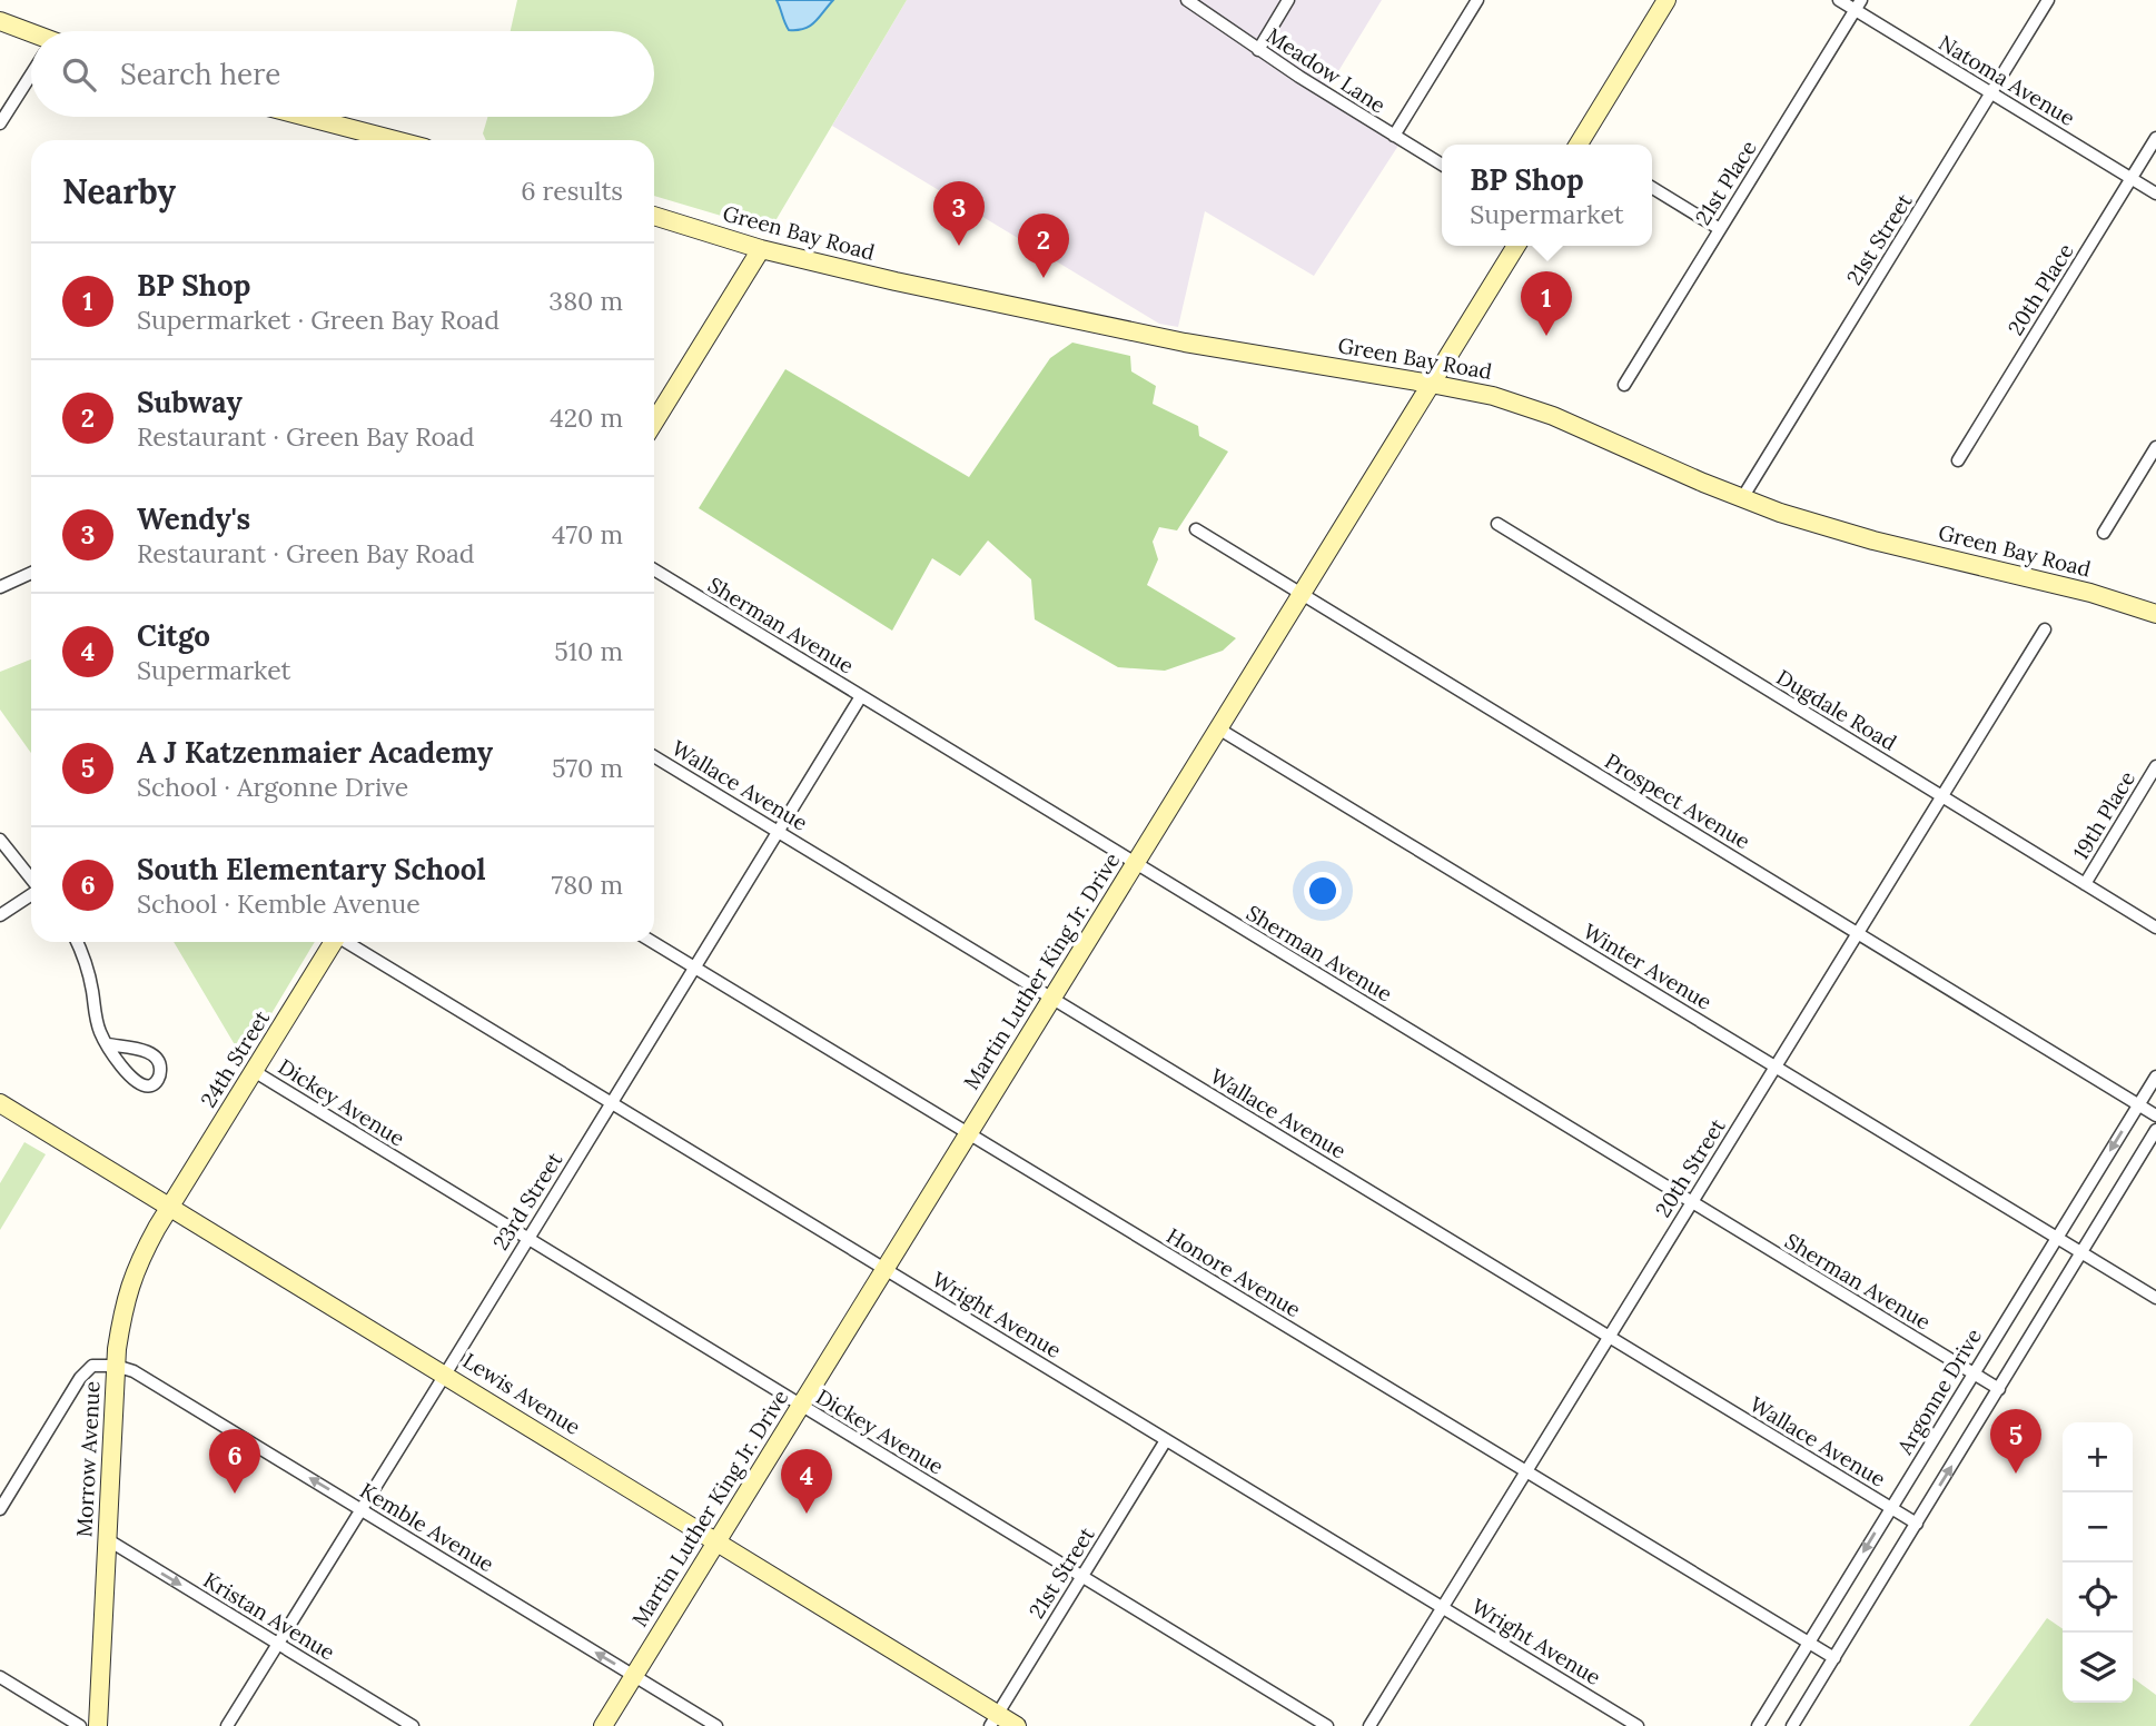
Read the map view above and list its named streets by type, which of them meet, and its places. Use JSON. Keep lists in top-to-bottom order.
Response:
{
  "streets": {
    "street": [
      "Meadow Lane",
      "Natoma Avenue",
      "21st Place",
      "Green Bay Road",
      "21st Street",
      "20th Place",
      "Sherman Avenue",
      "Dugdale Road",
      "Wallace Avenue",
      "Prospect Avenue",
      "19th Place",
      "Winter Avenue",
      "Martin Luther King Jr. Drive",
      "24th Street",
      "Dickey Avenue",
      "20th Street",
      "23rd Street",
      "Honore Avenue",
      "Wright Avenue",
      "Argonne Drive",
      "Lewis Avenue",
      "Morrow Avenue",
      "Kemble Avenue",
      "Kristan Avenue"
    ]
  },
  "crossings": [
    ["Natoma Avenue", "21st Place"],
    ["Natoma Avenue", "21st Street"],
    ["Natoma Avenue", "20th Place"],
    ["Green Bay Road", "21st Street"],
    ["Green Bay Road", "Martin Luther King Jr. Drive"],
    ["21st Street", "Dickey Avenue"],
    ["21st Street", "Wright Avenue"],
    ["21st Street", "Lewis Avenue"],
    ["Sherman Avenue", "Martin Luther King Jr. Drive"],
    ["Sherman Avenue", "20th Street"],
    ["Sherman Avenue", "23rd Street"],
    ["Sherman Avenue", "Argonne Drive"],
    ["Dugdale Road", "19th Place"],
    ["Dugdale Road", "20th Street"],
    ["Wallace Avenue", "Martin Luther King Jr. Drive"],
    ["Wallace Avenue", "20th Street"],
    ["Wallace Avenue", "23rd Street"],
    ["Wallace Avenue", "Argonne Drive"],
    ["Prospect Avenue", "Martin Luther King Jr. Drive"],
    ["Prospect Avenue", "20th Street"],
    ["Prospect Avenue", "Argonne Drive"],
    ["Winter Avenue", "Martin Luther King Jr. Drive"],
    ["Winter Avenue", "20th Street"],
    ["Winter Avenue", "Argonne Drive"],
    ["Martin Luther King Jr. Drive", "Dickey Avenue"],
    ["Martin Luther King Jr. Drive", "Honore Avenue"],
    ["Martin Luther King Jr. Drive", "Wright Avenue"],
    ["Martin Luther King Jr. Drive", "Lewis Avenue"],
    ["Martin Luther King Jr. Drive", "Kemble Avenue"],
    ["24th Street", "Dickey Avenue"],
    ["24th Street", "Lewis Avenue"],
    ["24th Street", "Morrow Avenue"],
    ["Dickey Avenue", "23rd Street"],
    ["20th Street", "Honore Avenue"],
    ["20th Street", "Wright Avenue"],
    ["23rd Street", "Honore Avenue"],
    ["23rd Street", "Wright Avenue"],
    ["23rd Street", "Lewis Avenue"],
    ["23rd Street", "Kemble Avenue"],
    ["23rd Street", "Kristan Avenue"],
    ["Honore Avenue", "Argonne Drive"],
    ["Lewis Avenue", "Morrow Avenue"],
    ["Morrow Avenue", "Kemble Avenue"],
    ["Morrow Avenue", "Kristan Avenue"]
  ],
  "one_way": ["Kemble Avenue", "Kristan Avenue"],
  "page": {
    "search": "Search here",
    "heading": ["Nearby", "6 results"],
    "popup": ["BP Shop", "Supermarket"],
    "pins": [
      "3",
      "2",
      "1",
      "5",
      "6",
      "4"
    ],
    "list": [
      {
        "mark": "1",
        "name": "BP Shop",
        "note": "Supermarket · Green Bay Road",
        "value": "380 m"
      },
      {
        "mark": "2",
        "name": "Subway",
        "note": "Restaurant · Green Bay Road",
        "value": "420 m"
      },
      {
        "mark": "3",
        "name": "Wendy's",
        "note": "Restaurant · Green Bay Road",
        "value": "470 m"
      },
      {
        "mark": "4",
        "name": "Citgo",
        "note": "Supermarket",
        "value": "510 m"
      },
      {
        "mark": "5",
        "name": "A J Katzenmaier Academy",
        "note": "School · Argonne Drive",
        "value": "570 m"
      },
      {
        "mark": "6",
        "name": "South Elementary School",
        "note": "School · Kemble Avenue",
        "value": "780 m"
      }
    ],
    "map_buttons": ["+", "−"]
  }
}
